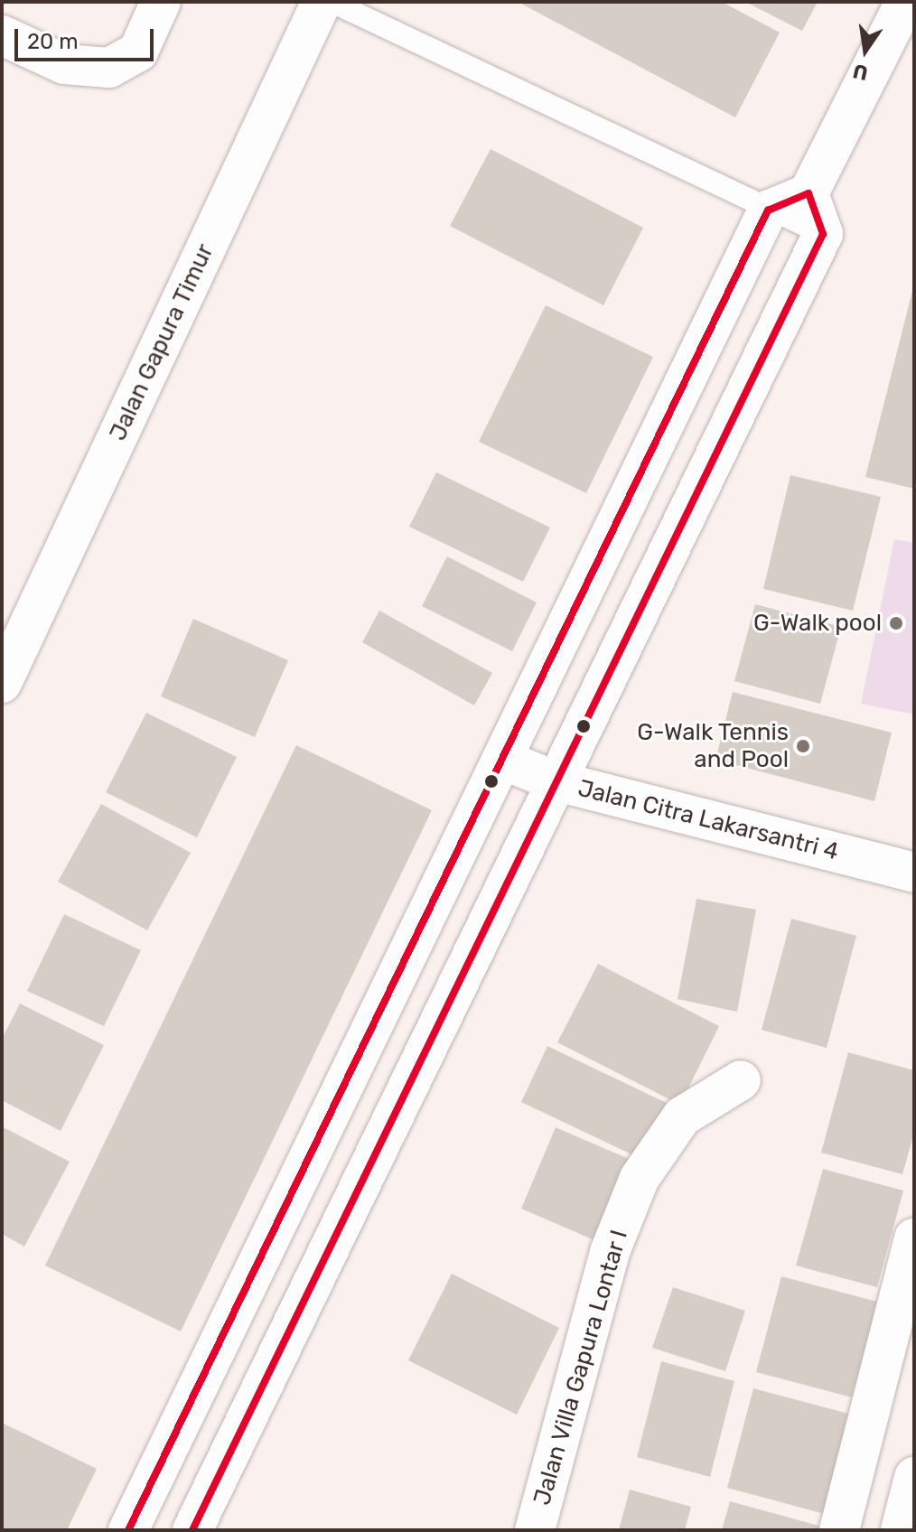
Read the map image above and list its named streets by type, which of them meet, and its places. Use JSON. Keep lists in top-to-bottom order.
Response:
{
  "streets": {
    "street": ["Jalan Gapura Timur", "Jalan Citra Lakarsantri 4", "Jalan Villa Gapura Lontar I"]
  },
  "places": ["G-Walk pool", "G-Walk Tennis and Pool"],
  "scale_bar": "20 m",
  "north": "bottom"
}
